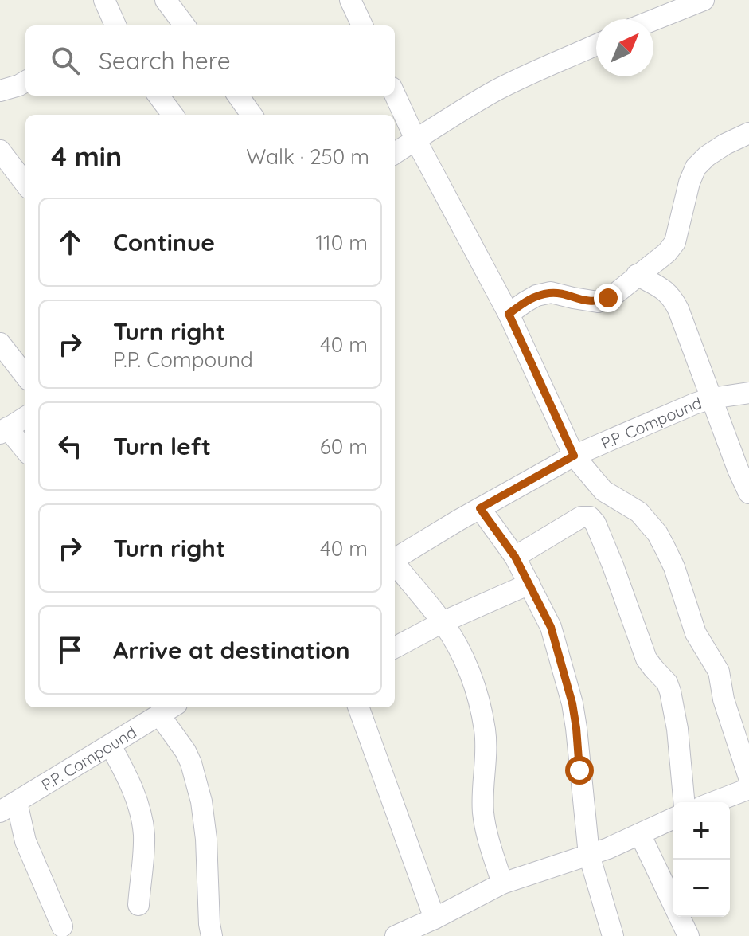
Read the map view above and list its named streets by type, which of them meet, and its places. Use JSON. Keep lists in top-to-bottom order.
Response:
{
  "streets": {
    "street": ["P.P. Compound"]
  },
  "north": "top right",
  "page": {
    "search": "Search here",
    "heading": ["4 min", "Walk · 250 m"],
    "list": [
      ["Continue", "110 m"],
      ["Turn right", "P.P. Compound", "40 m"],
      ["Turn left", "60 m"],
      ["Turn right", "40 m"],
      "Arrive at destination"
    ],
    "map_buttons": ["+", "−"]
  }
}
